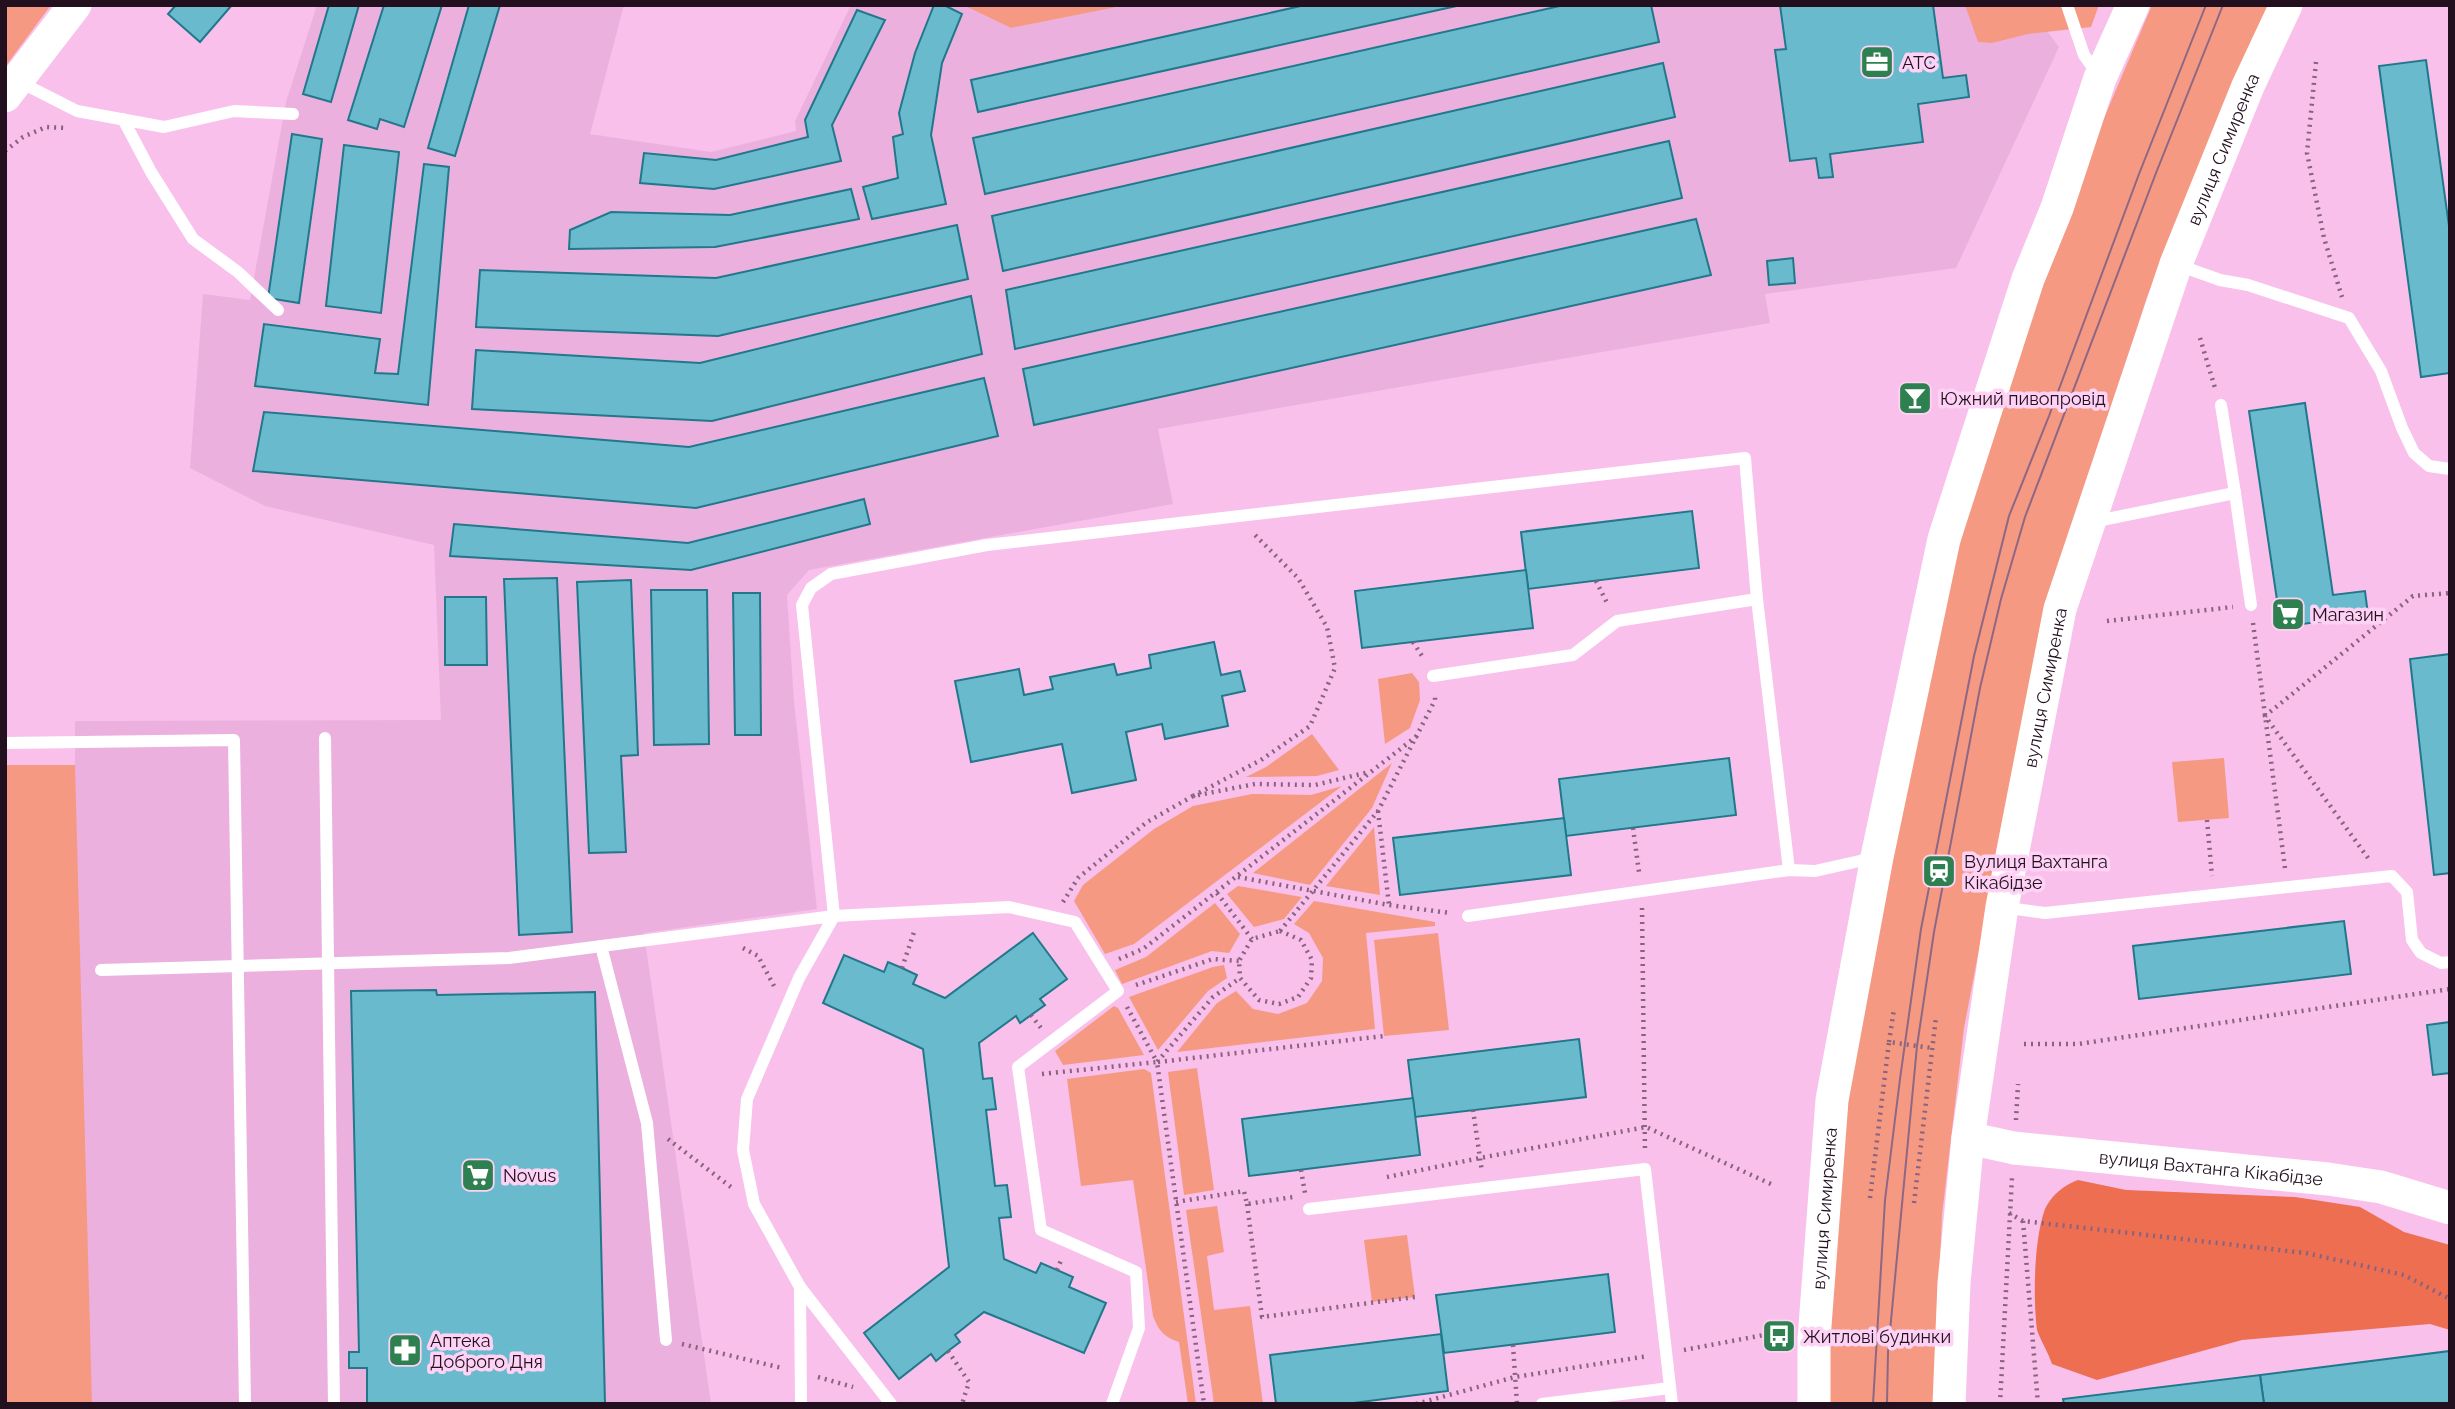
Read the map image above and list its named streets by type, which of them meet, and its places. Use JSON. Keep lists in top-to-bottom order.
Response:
{
  "streets": {
    "street": ["вулиця Симиренка", "вулиця Вахтанга Кікабідзе"]
  },
  "crossings": [
    ["вулиця Симиренка", "вулиця Вахтанга Кікабідзе"]
  ],
  "places": {
    "office": ["АТС"],
    "bar": ["Южний пивопровід"],
    "supermarket": ["Магазин", "Novus"],
    "station": ["Вулиця Вахтанга Кікабідзе"],
    "bus stop": ["Житлові будинки"],
    "pharmacy": ["Аптека Доброго Дня"]
  }
}
